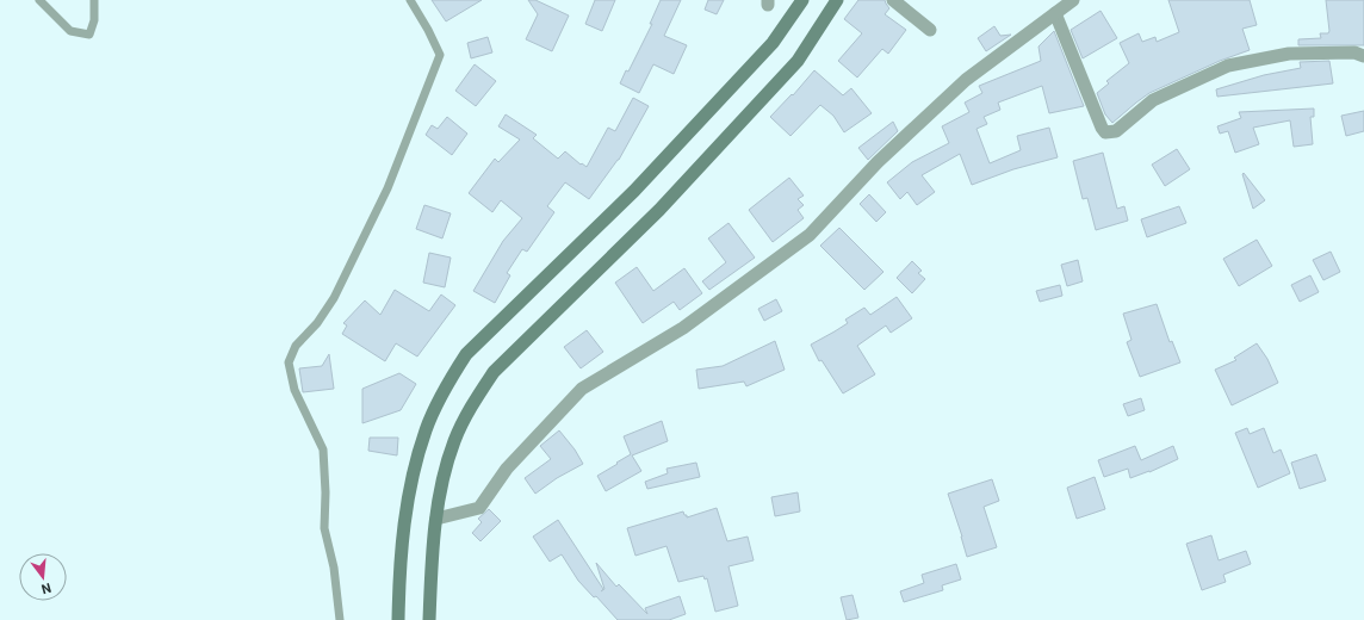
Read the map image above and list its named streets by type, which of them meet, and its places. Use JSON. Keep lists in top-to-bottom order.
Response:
{
  "north": "bottom"
}
